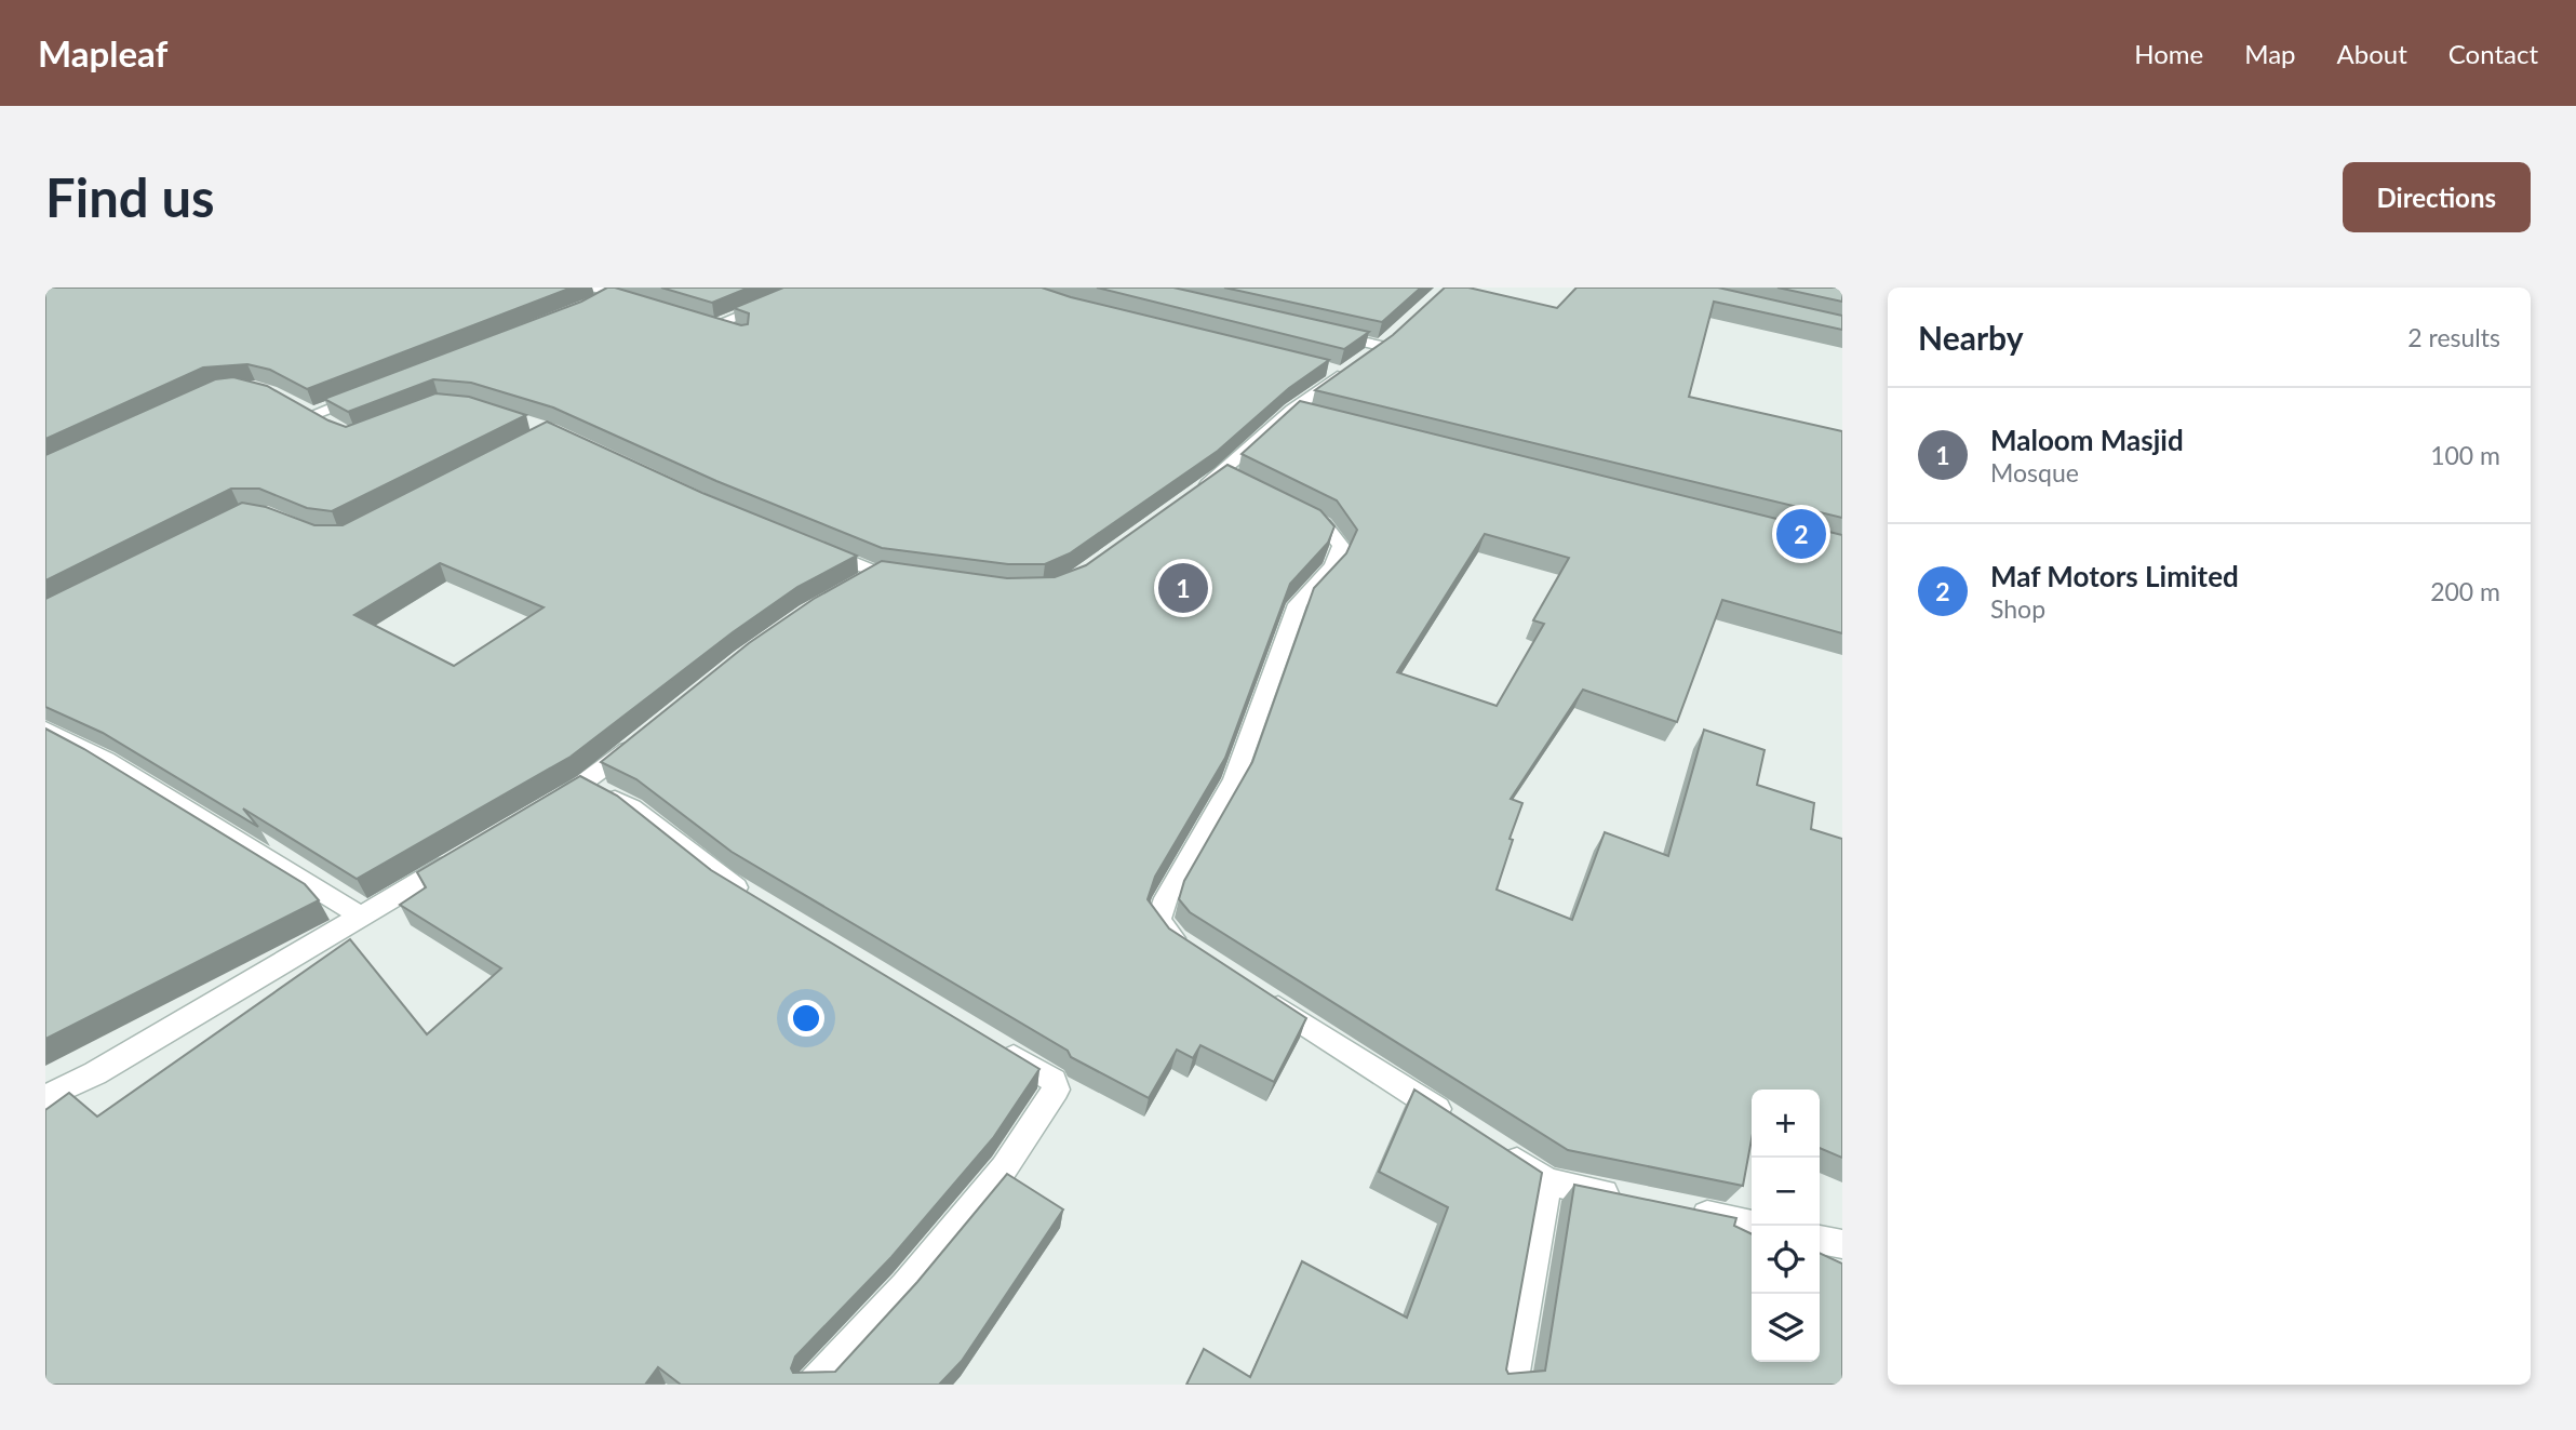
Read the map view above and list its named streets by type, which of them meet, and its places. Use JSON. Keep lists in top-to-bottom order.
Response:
{
  "page": {
    "header": "Mapleaf",
    "nav": [
      "Home",
      "Map",
      "About",
      "Contact"
    ],
    "buttons": "Directions",
    "title": "Find us",
    "heading": ["Nearby", "2 results"],
    "list": [
      {
        "mark": "1",
        "name": "Maloom Masjid",
        "note": "Mosque",
        "value": "100 m"
      },
      {
        "mark": "2",
        "name": "Maf Motors Limited",
        "note": "Shop",
        "value": "200 m"
      }
    ],
    "pins": ["2", "1"],
    "map_buttons": ["+", "−"]
  }
}
